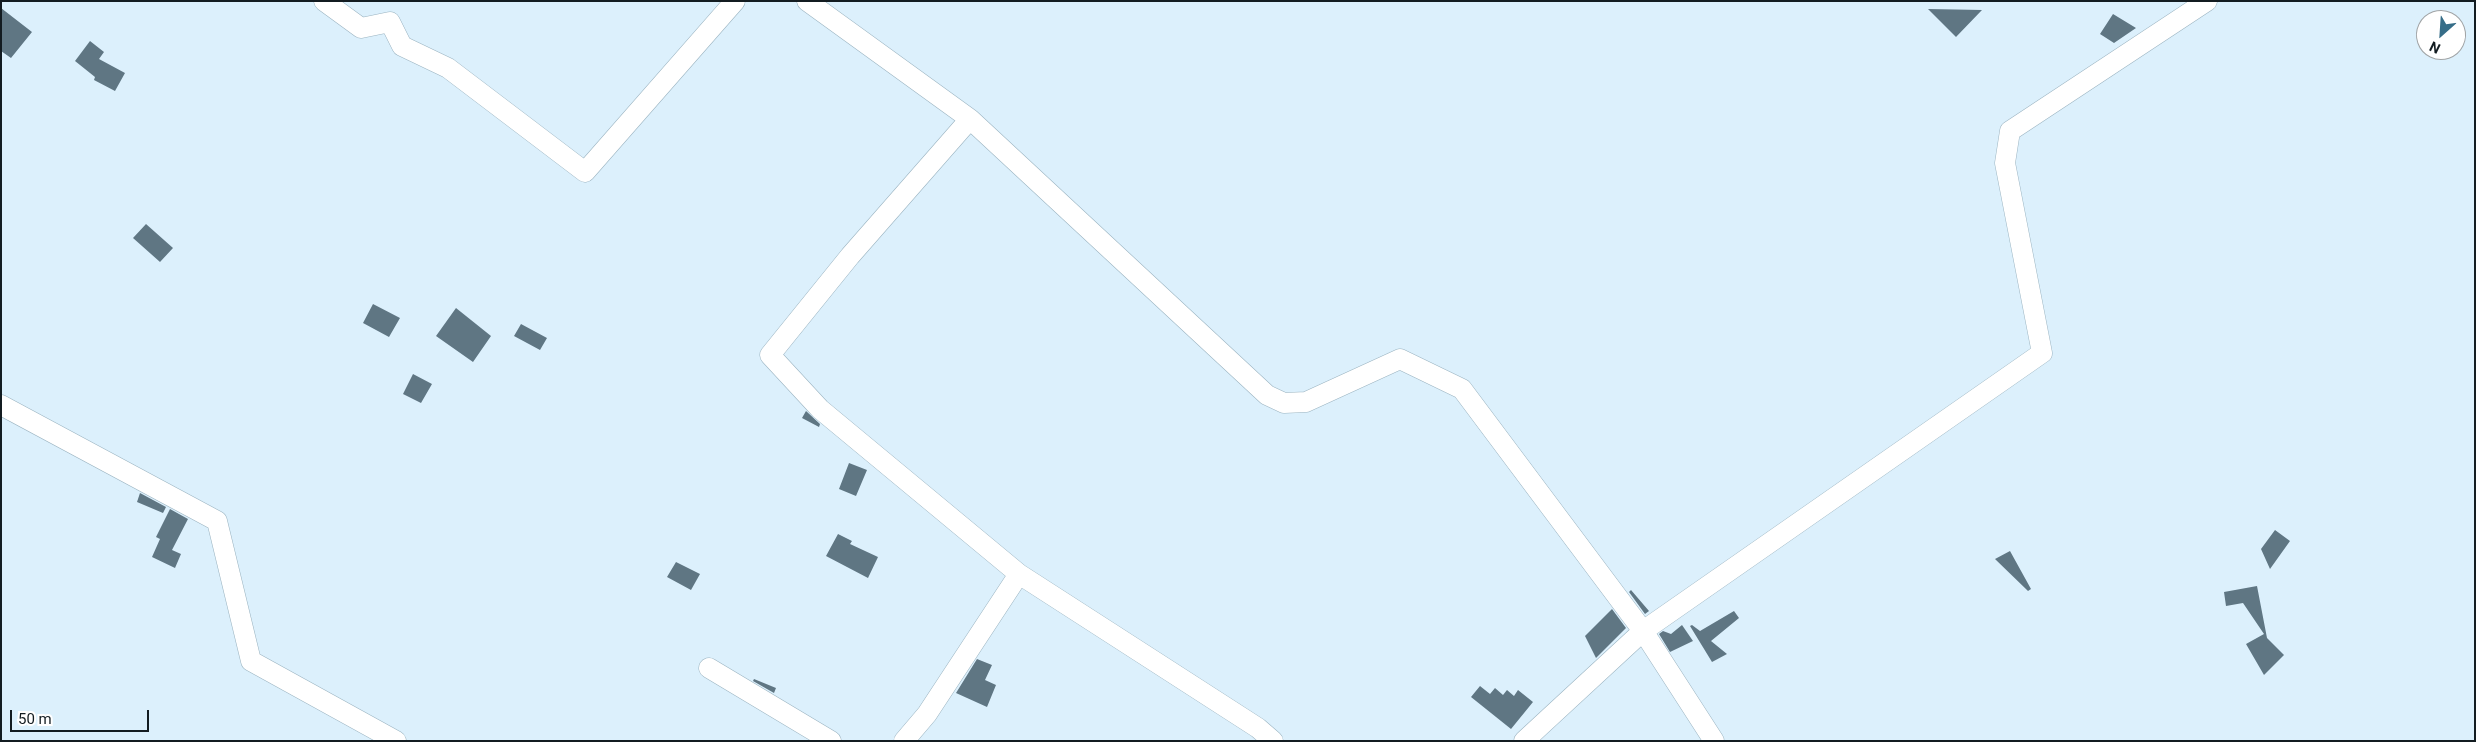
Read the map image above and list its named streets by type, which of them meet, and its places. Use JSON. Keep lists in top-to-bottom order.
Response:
{
  "scale_bar": "50 m",
  "north": "bottom left"
}
